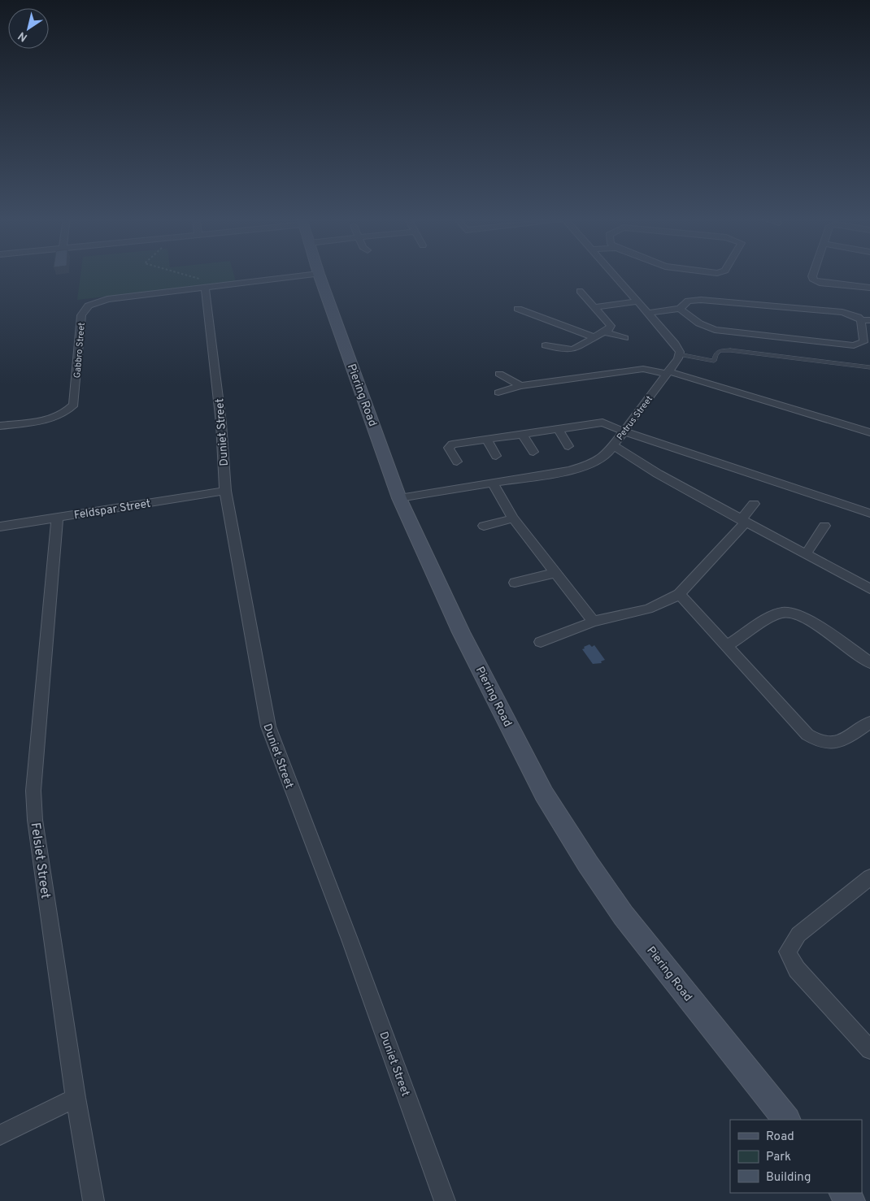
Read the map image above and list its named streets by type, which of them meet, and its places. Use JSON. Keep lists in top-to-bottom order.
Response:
{
  "streets": {
    "street": [
      "Gabbro Street",
      "Piering Road",
      "Petrus Street",
      "Duniet Street",
      "Feldspar Street",
      "Felsiet Street"
    ]
  },
  "crossings": [
    ["Gabbro Street", "Piering Road"],
    ["Gabbro Street", "Duniet Street"],
    ["Piering Road", "Petrus Street"],
    ["Duniet Street", "Feldspar Street"],
    ["Feldspar Street", "Felsiet Street"]
  ],
  "legend": ["Road", "Park", "Building"],
  "north": "bottom left"
}
